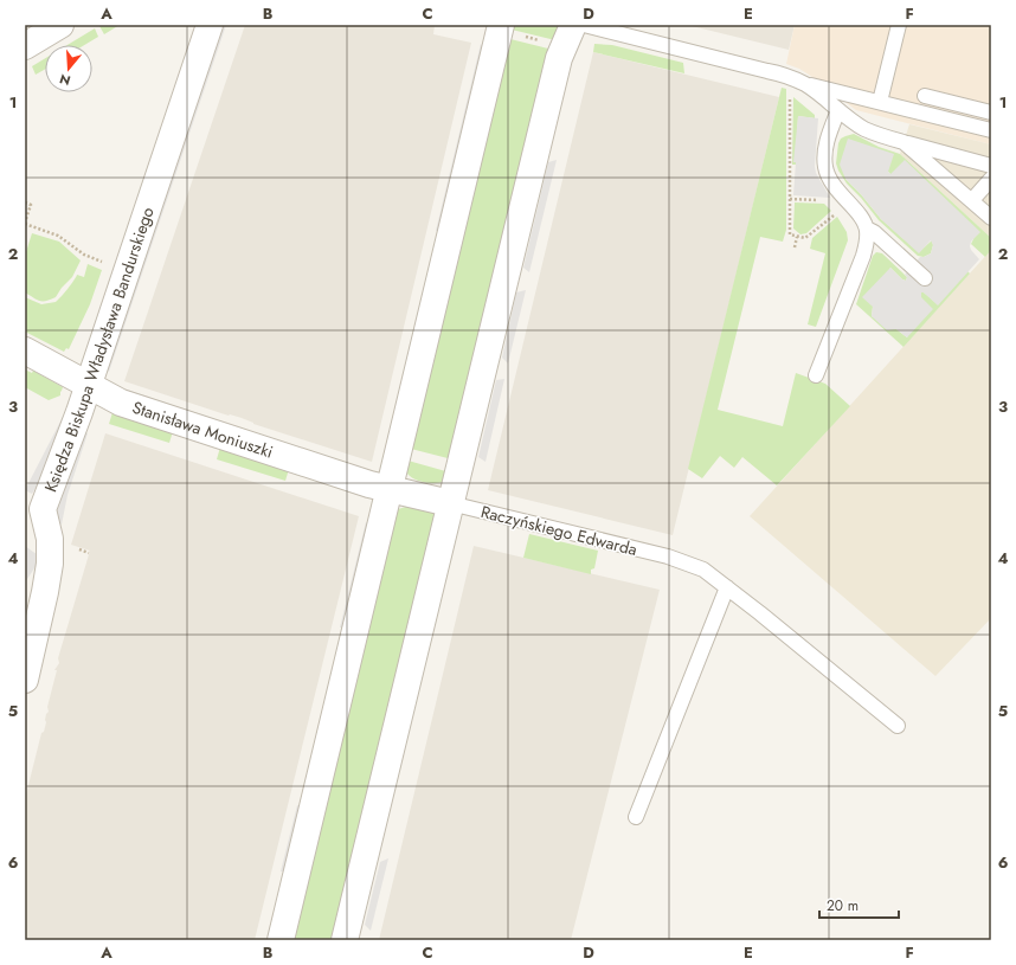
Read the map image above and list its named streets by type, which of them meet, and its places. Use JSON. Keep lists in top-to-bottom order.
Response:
{
  "streets": {
    "street": ["Księdza Biskupa Władysława Bandurskiego", "Stanisława Moniuszki"],
    "lane": ["Raczyńskiego Edwarda"]
  },
  "crossings": [
    ["Księdza Biskupa Władysława Bandurskiego", "Stanisława Moniuszki"],
    ["Stanisława Moniuszki", "Raczyńskiego Edwarda"]
  ],
  "scale_bar": "20 m",
  "north": "bottom",
  "grid": {
    "columns": [
      "A",
      "B",
      "C",
      "D",
      "E",
      "F"
    ],
    "rows": [
      "1",
      "2",
      "3",
      "4",
      "5",
      "6"
    ]
  }
}
